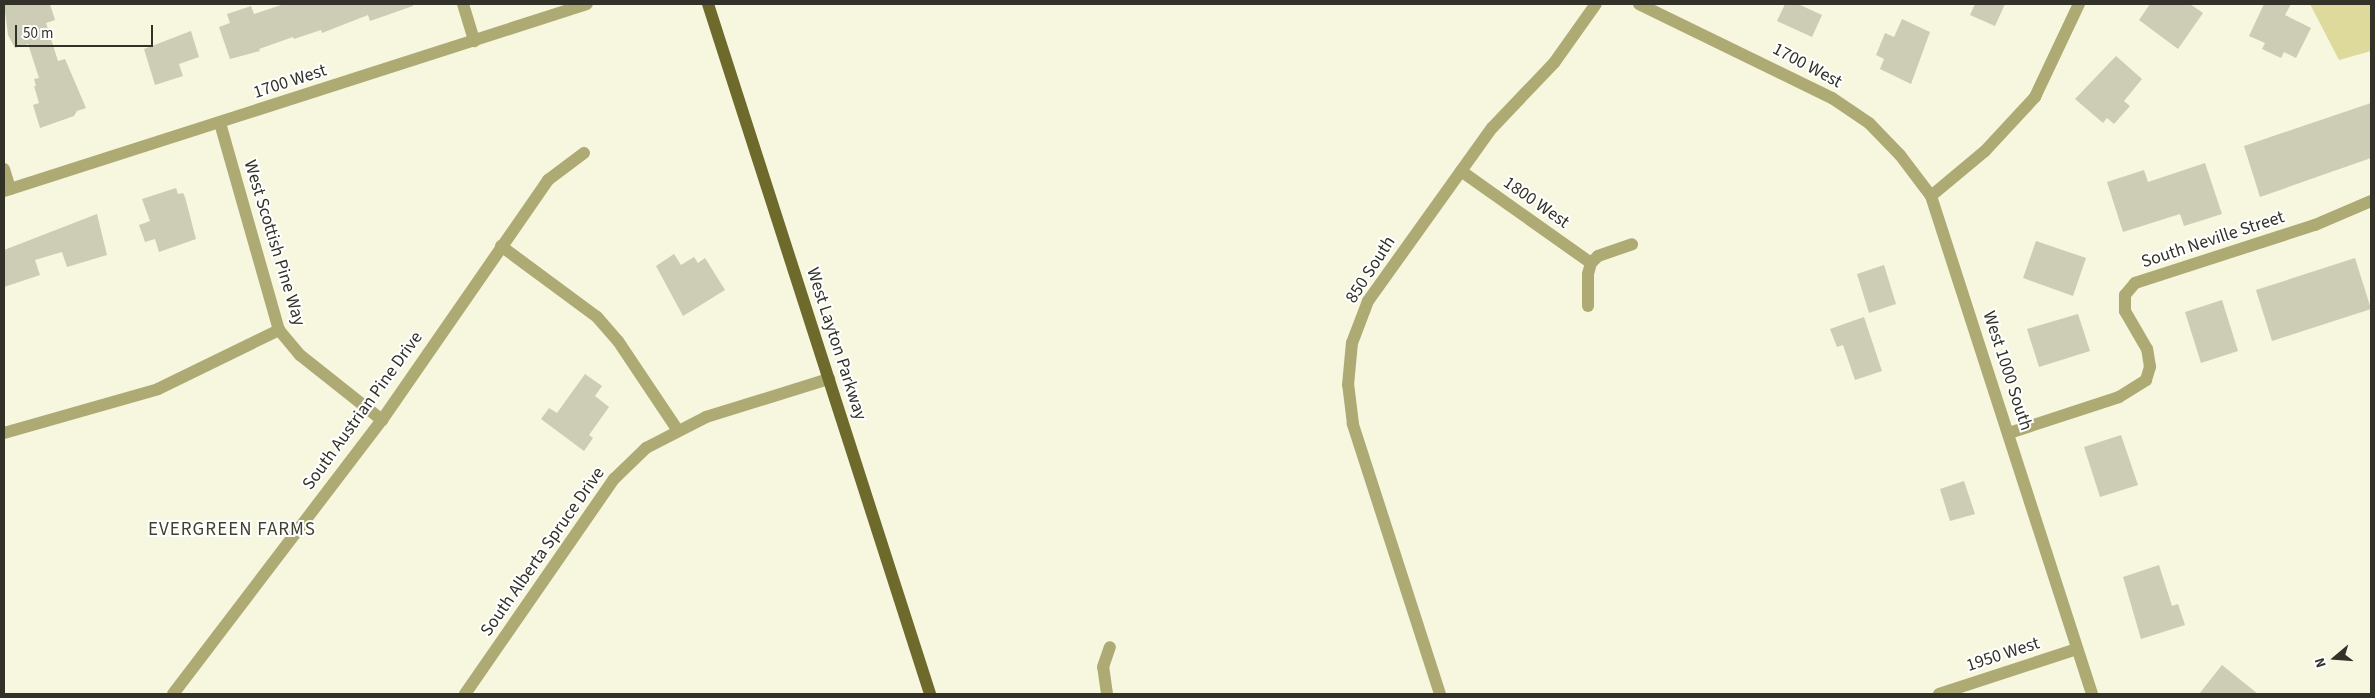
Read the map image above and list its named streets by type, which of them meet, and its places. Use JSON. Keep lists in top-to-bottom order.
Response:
{
  "streets": {
    "main road": ["West Layton Parkway"],
    "street": [
      "1700 West",
      "1800 West",
      "South Neville Street",
      "West Scottish Pine Way",
      "850 South",
      "West 1000 South",
      "South Austrian Pine Drive",
      "South Alberta Spruce Drive",
      "1950 West"
    ]
  },
  "crossings": [
    ["1700 West", "West Scottish Pine Way"],
    ["1700 West", "West 1000 South"],
    ["1800 West", "850 South"],
    ["South Neville Street", "West 1000 South"],
    ["West Scottish Pine Way", "South Austrian Pine Drive"],
    ["West Layton Parkway", "South Alberta Spruce Drive"],
    ["West 1000 South", "1950 West"]
  ],
  "districts": ["EVERGREEN FARMS"],
  "scale_bar": "50 m",
  "north": "left"
}
